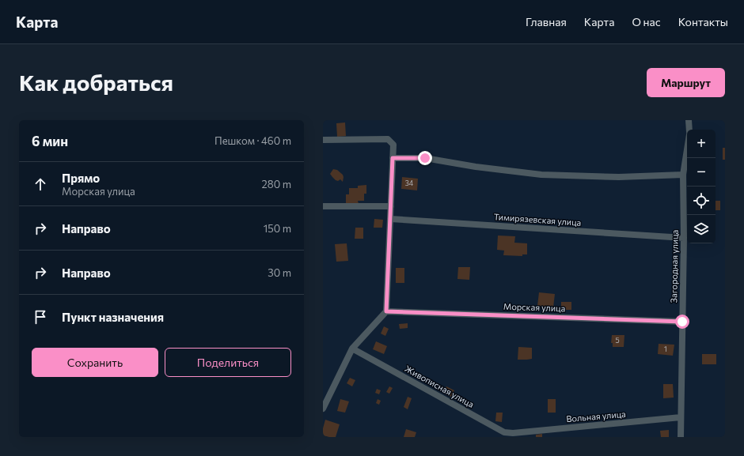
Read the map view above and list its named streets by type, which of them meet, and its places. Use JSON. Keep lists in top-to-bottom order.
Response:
{
  "streets": {
    "street": [
      "Тимирязевская улица",
      "Загородная улица",
      "Морская улица",
      "Живописная улица",
      "Вольная улица"
    ]
  },
  "crossings": [
    ["Тимирязевская улица", "Загородная улица"],
    ["Загородная улица", "Морская улица"],
    ["Загородная улица", "Вольная улица"],
    ["Живописная улица", "Вольная улица"]
  ],
  "house_numbers": ["34", "5", "1"],
  "page": {
    "header": "Карта",
    "nav": [
      "Главная",
      "Карта",
      "О нас",
      "Контакты"
    ],
    "buttons": [
      "Маршрут",
      ["Сохранить", "Поделиться"]
    ],
    "title": "Как добраться",
    "heading": ["6 мин", "Пешком · 460 m"],
    "map_buttons": ["+", "−"],
    "list": [
      ["Прямо", "Морская улица", "280 m"],
      ["Направо", "150 m"],
      ["Направо", "30 m"],
      "Пункт назначения"
    ]
  }
}
